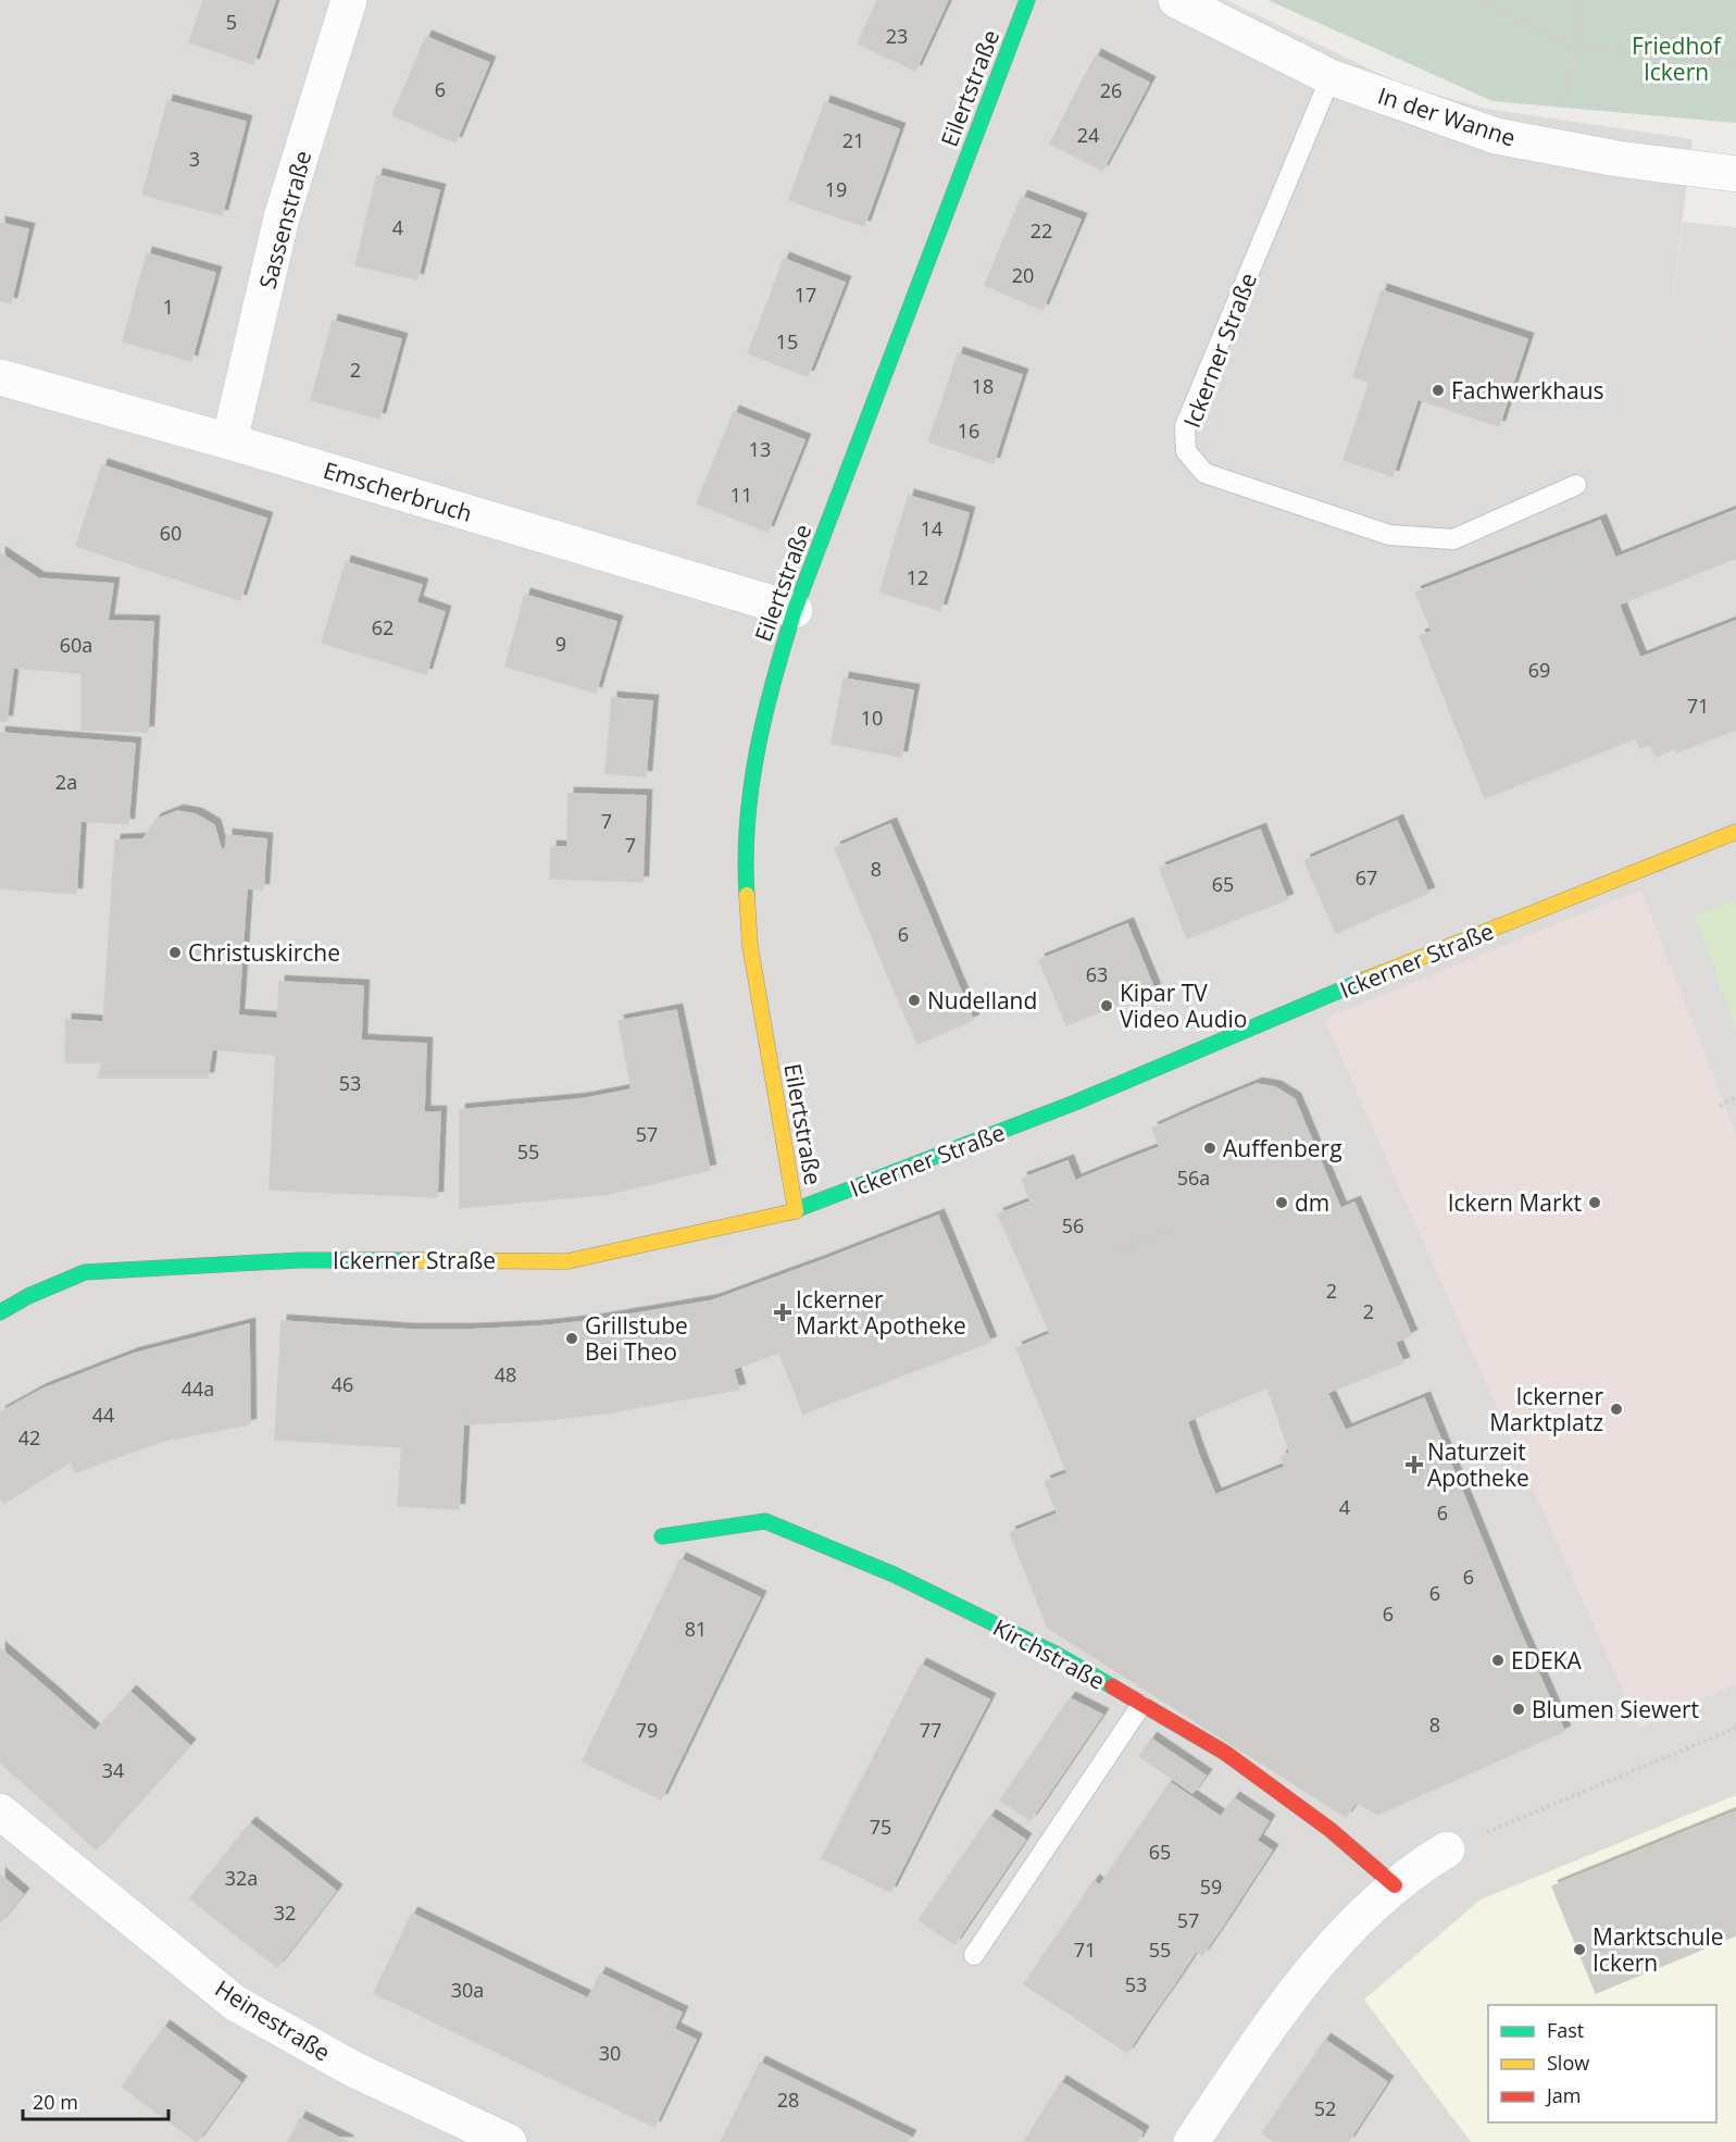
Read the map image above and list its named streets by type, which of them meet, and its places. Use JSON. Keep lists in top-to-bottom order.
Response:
{
  "streets": {
    "street": [
      "Eilertstraße",
      "In der Wanne",
      "Sassenstraße",
      "Ickerner Straße",
      "Emscherbruch",
      "Kirchstraße",
      "Heinestraße"
    ]
  },
  "crossings": [
    ["Eilertstraße", "Ickerner Straße"],
    ["Eilertstraße", "Emscherbruch"],
    ["In der Wanne", "Ickerner Straße"],
    ["Sassenstraße", "Emscherbruch"]
  ],
  "parks": ["Friedhof Ickern"],
  "places": {
    "other": [
      "Fachwerkhaus",
      "Christuskirche",
      "Nudelland",
      "Kipar TV Video Audio",
      "Auffenberg",
      "dm",
      "Ickern Markt",
      "Grillstube Bei Theo",
      "Ickerner Marktplatz",
      "EDEKA",
      "Blumen Siewert",
      "Marktschule Ickern"
    ],
    "health": ["Ickerner Markt Apotheke", "Naturzeit Apotheke"]
  },
  "house_numbers": [
    "5",
    "23",
    "6",
    "26",
    "24",
    "21",
    "3",
    "19",
    "4",
    "22",
    "20",
    "17",
    "1",
    "15",
    "2",
    "18",
    "16",
    "13",
    "11",
    "14",
    "60",
    "12",
    "62",
    "9",
    "60a",
    "69",
    "71",
    "10",
    "2a",
    "7",
    "7",
    "8",
    "67",
    "65",
    "6",
    "63",
    "53",
    "57",
    "55",
    "56a",
    "56",
    "2",
    "2",
    "48",
    "46",
    "44a",
    "44",
    "42",
    "4",
    "6",
    "6",
    "6",
    "6",
    "81",
    "8",
    "79",
    "77",
    "34",
    "75",
    "65",
    "32a",
    "59",
    "32",
    "57",
    "71",
    "55",
    "53",
    "30a",
    "30",
    "28",
    "52"
  ],
  "legend": ["Fast", "Slow", "Jam"],
  "scale_bar": "20 m"
}
